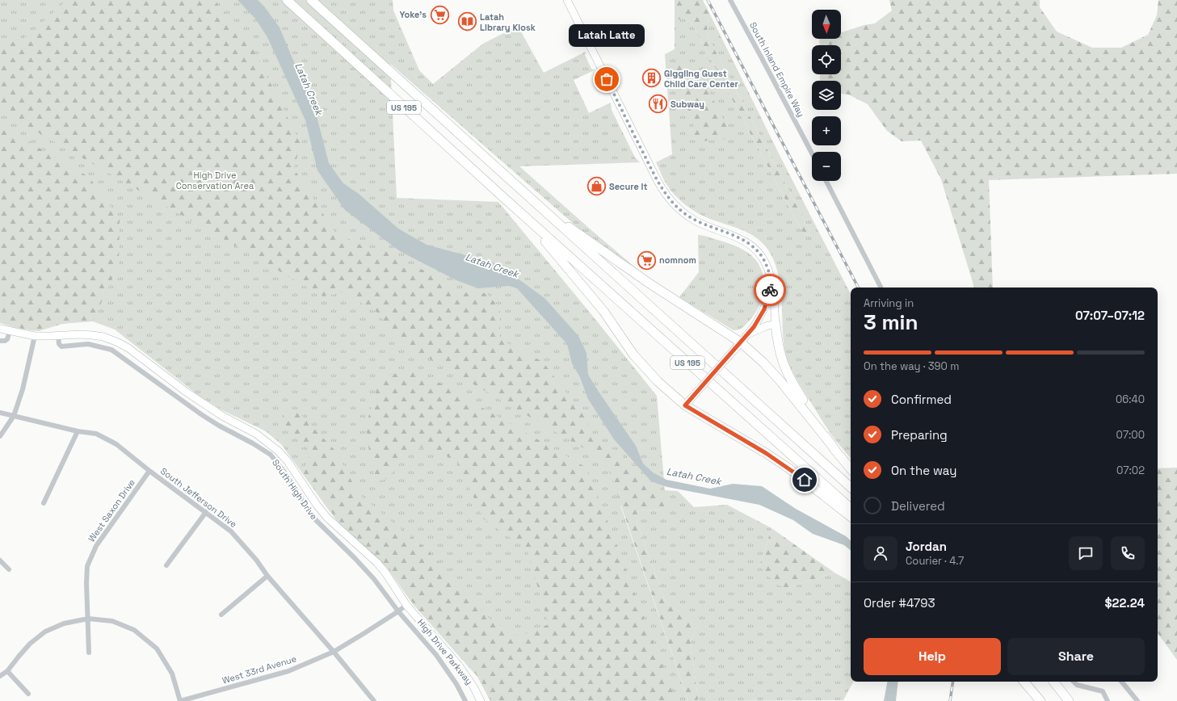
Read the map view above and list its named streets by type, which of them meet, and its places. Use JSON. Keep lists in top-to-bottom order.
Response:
{
  "streets": {
    "highway": ["US 195"],
    "main road": ["South High Drive", "High Drive Parkway"],
    "street": [
      "South Inland Empire Way",
      "South Jefferson Drive",
      "West Saxon Drive",
      "West 33rd Avenue"
    ]
  },
  "crossings": [
    ["South High Drive", "High Drive Parkway"],
    ["South High Drive", "West 33rd Avenue"],
    ["South Jefferson Drive", "West Saxon Drive"],
    ["South Jefferson Drive", "West 33rd Avenue"],
    ["High Drive Parkway", "West 33rd Avenue"]
  ],
  "water": ["Latah Creek"],
  "parks": ["High Drive Conservation Area"],
  "places": {
    "supermarket": ["Yoke's", "nomnom"],
    "library": ["Latah Library Kiosk"],
    "building": ["Giggling Guest Child Care Center"],
    "other": ["Latah Latte"],
    "restaurant": ["Subway"],
    "shop": ["Secure It"]
  },
  "north": "bottom",
  "page": {
    "map_buttons": ["+", "−"],
    "bubble": "Latah Latte",
    "heading": ["3 min", "Arriving in", "07:07–07:12"],
    "panel": [
      "Jordan",
      "Courier · 4.7",
      "Order #4793",
      "$22.24"
    ],
    "bar": "On the way · 390 m",
    "list": [
      ["Confirmed", "06:40"],
      ["Preparing", "07:00"],
      ["On the way", "07:02"],
      "Delivered"
    ],
    "buttons": ["Help", "Share"]
  }
}
